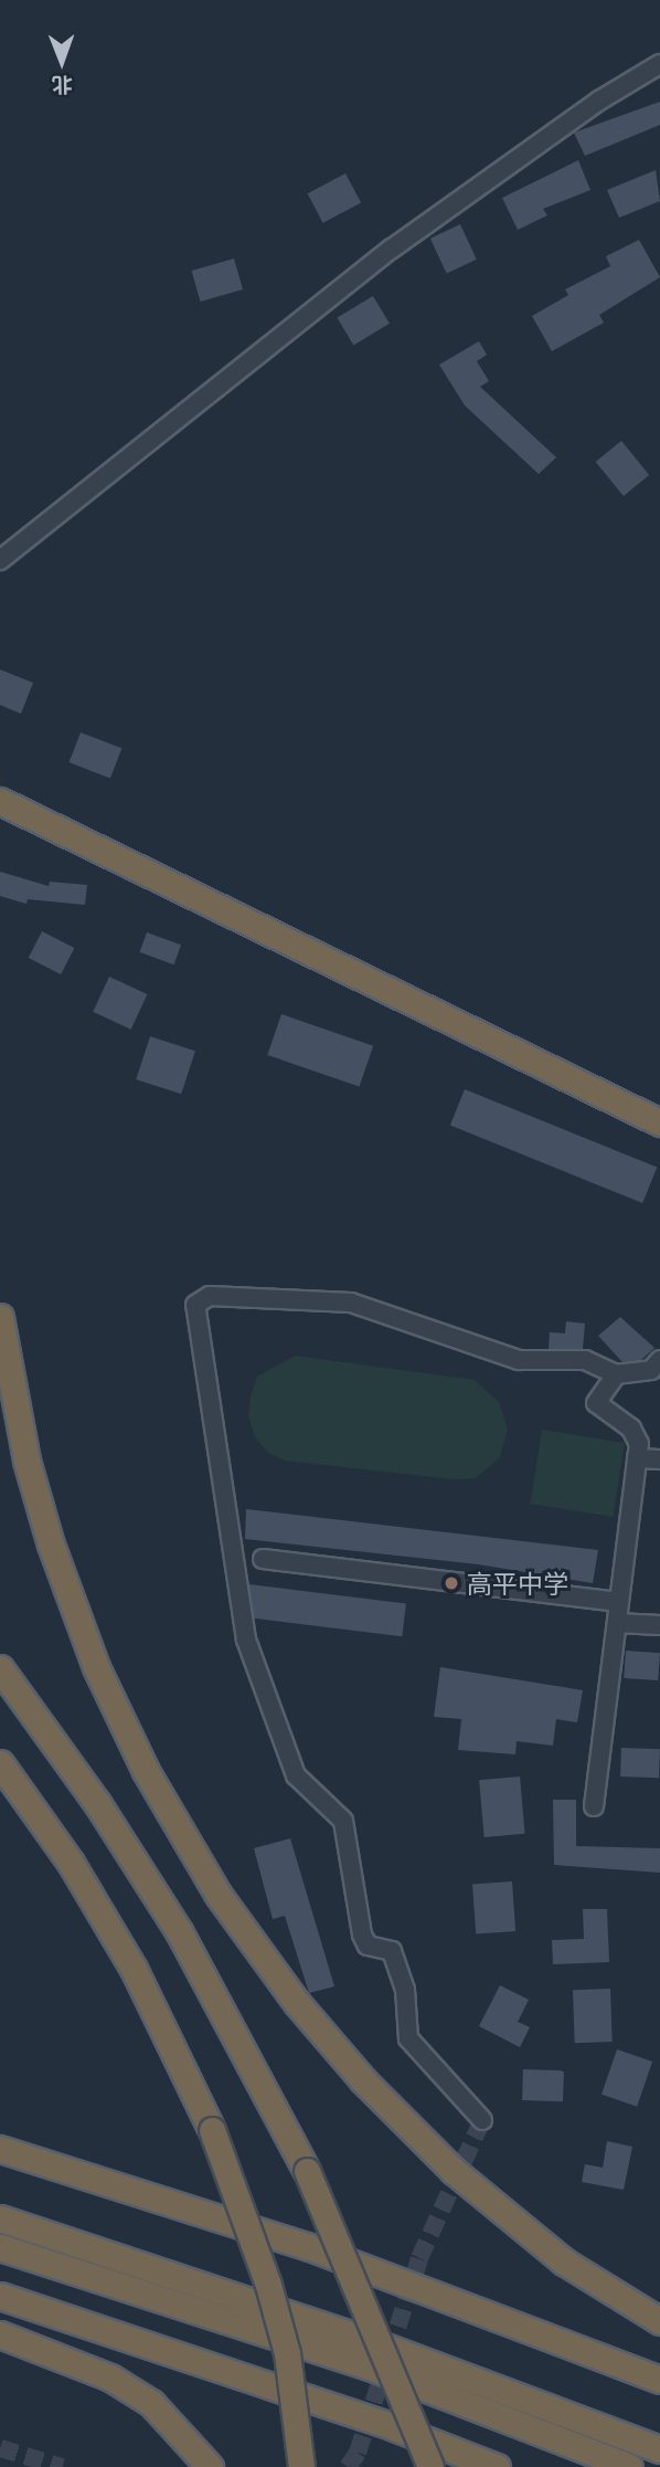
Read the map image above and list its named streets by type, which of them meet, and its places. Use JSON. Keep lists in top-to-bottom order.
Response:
{
  "places": ["高平中学"],
  "north": "bottom"
}
